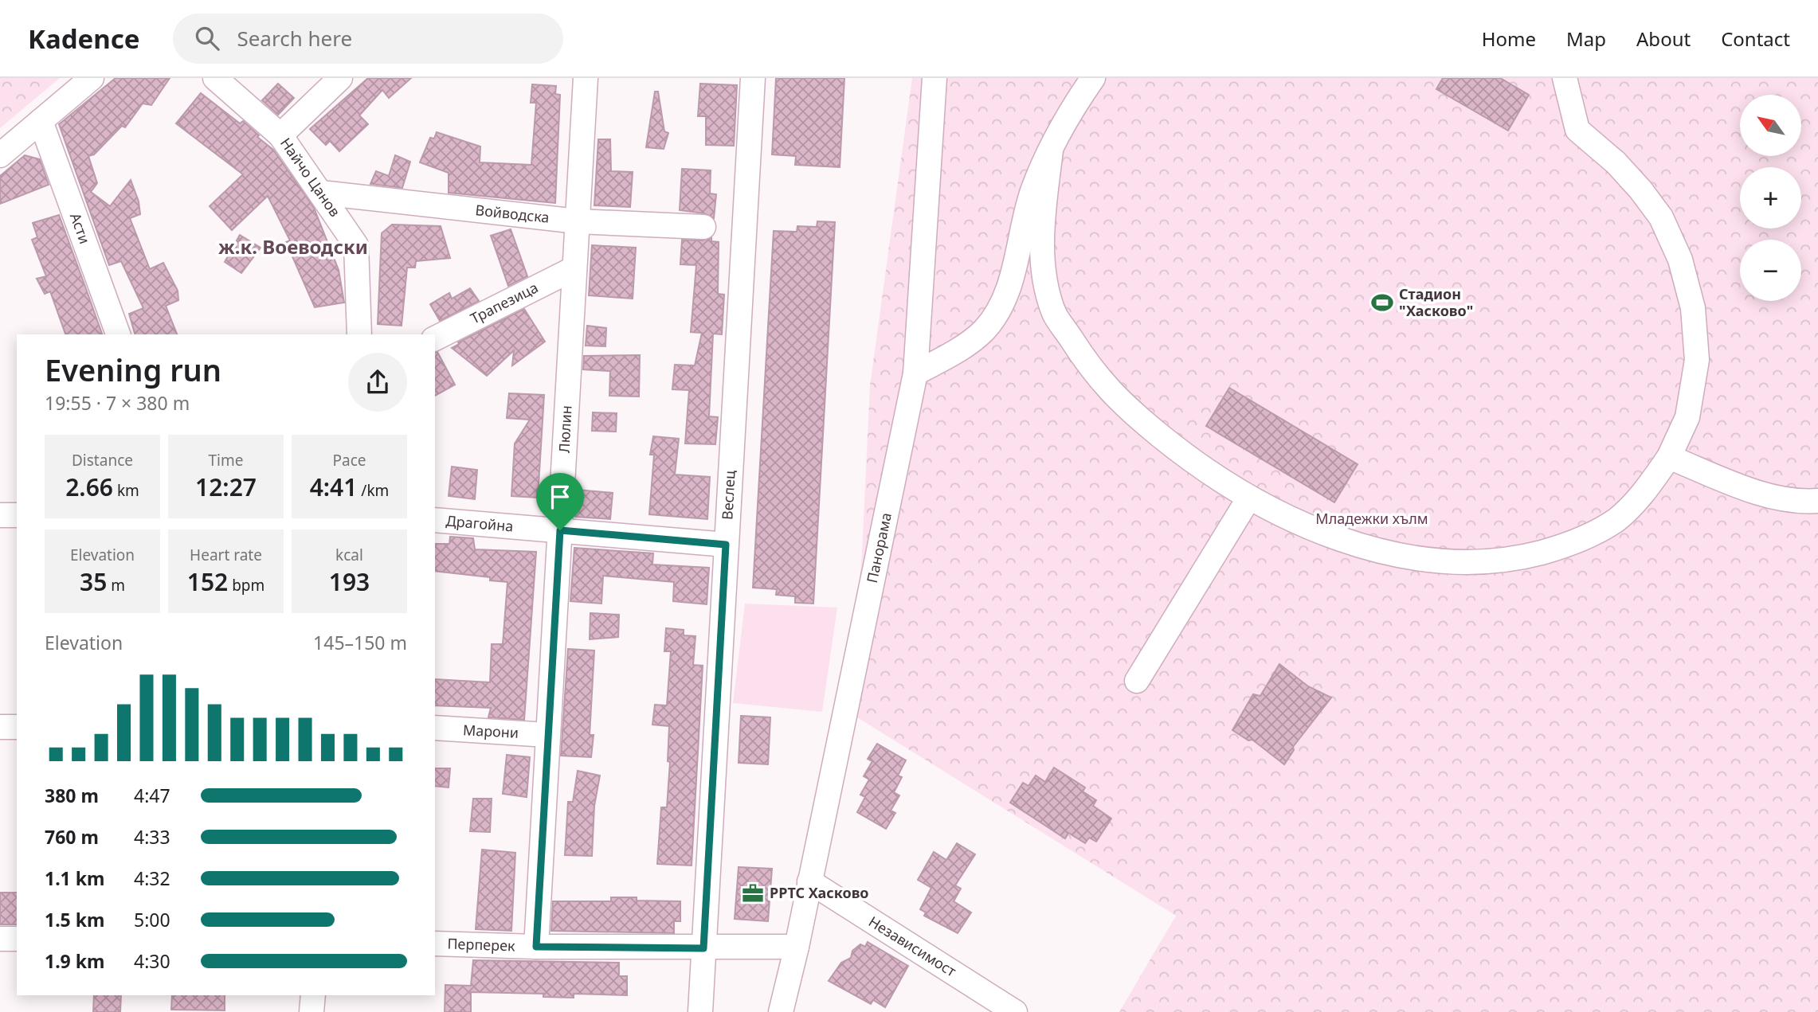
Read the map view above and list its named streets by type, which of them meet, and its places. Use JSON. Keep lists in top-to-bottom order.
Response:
{
  "streets": {
    "street": [
      "Найчо Цанов",
      "Войводска",
      "Асти",
      "Трапезица",
      "Люлин",
      "Веслец",
      "Драгойна",
      "Панорама",
      "Марони",
      "Перперек",
      "Независимост"
    ]
  },
  "crossings": [
    ["Найчо Цанов", "Войводска"],
    ["Войводска", "Люлин"],
    ["Трапезица", "Люлин"],
    ["Люлин", "Драгойна"],
    ["Люлин", "Марони"],
    ["Люлин", "Перперек"],
    ["Веслец", "Драгойна"],
    ["Веслец", "Перперек"],
    ["Панорама", "Перперек"],
    ["Панорама", "Независимост"]
  ],
  "districts": ["ж.к. Воеводски"],
  "parks": ["Младежки хълм"],
  "places": {
    "sports": ["Стадион \"Хасково\""],
    "office": ["РРТС Хасково"]
  },
  "north": "top left",
  "page": {
    "header": "Kadence",
    "search": "Search here",
    "nav": [
      "Home",
      "Map",
      "About",
      "Contact"
    ],
    "map_buttons": ["+", "−"],
    "heading": ["Evening run", "19:55 · 7 × 380 m"],
    "stats": [
      ["Distance", "2.66 km"],
      ["Time", "12:27"],
      ["Pace", "4:41 /km"],
      ["Elevation", "35 m"],
      ["Heart rate", "152 bpm"],
      ["kcal", "193"]
    ],
    "chart": ["Elevation", "145–150 m"],
    "list": [
      {
        "name": "380 m",
        "note": "4:47"
      },
      {
        "name": "760 m",
        "note": "4:33"
      },
      {
        "name": "1.1 km",
        "note": "4:32"
      },
      {
        "name": "1.5 km",
        "note": "5:00"
      },
      {
        "name": "1.9 km",
        "note": "4:30"
      }
    ]
  }
}
